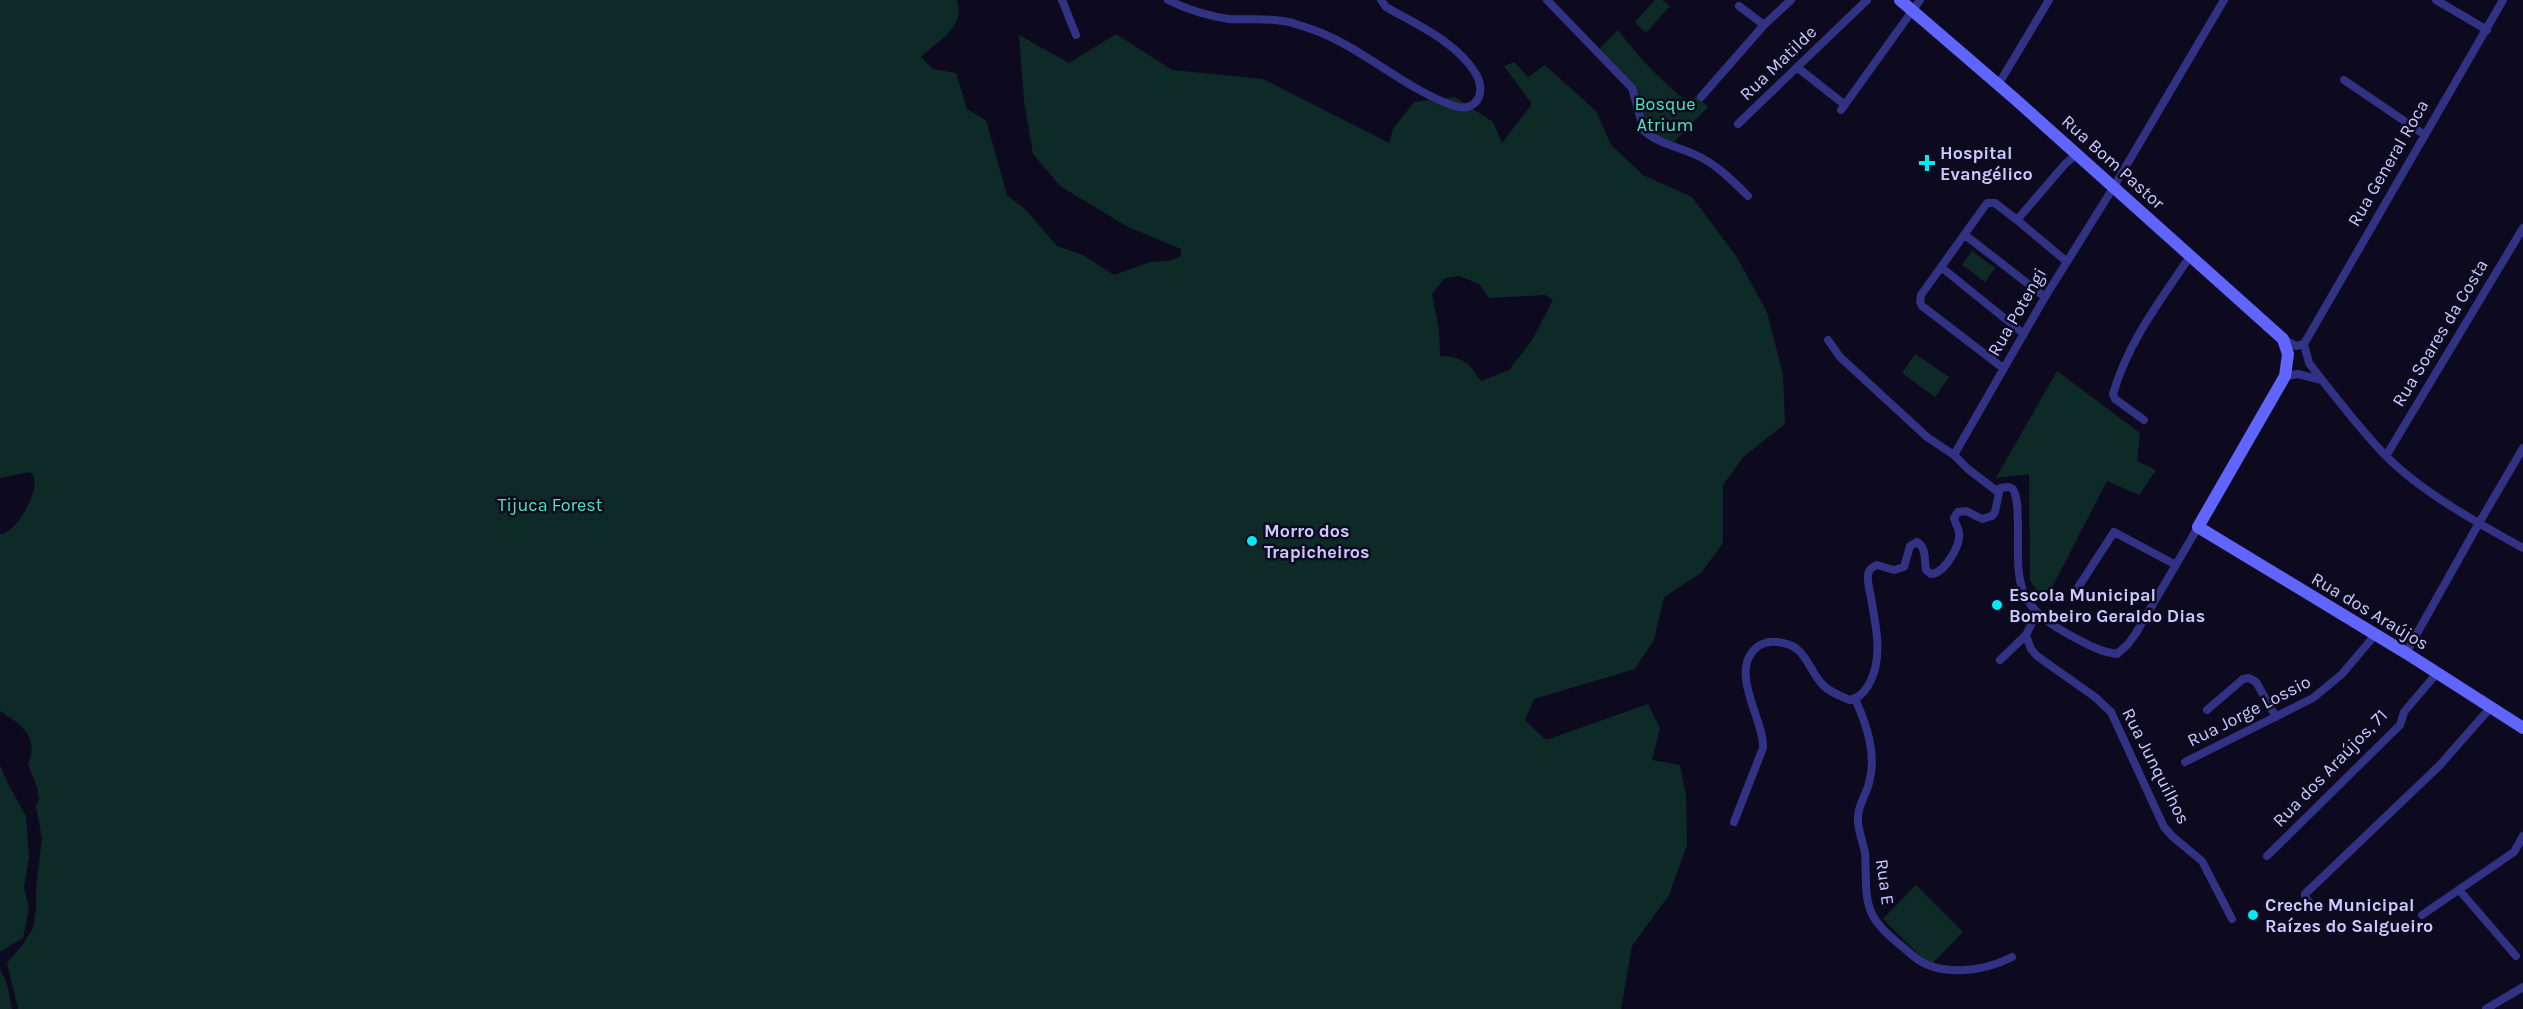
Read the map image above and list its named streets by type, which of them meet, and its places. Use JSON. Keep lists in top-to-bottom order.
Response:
{
  "streets": {
    "street": [
      "Rua Matilde",
      "Rua Bom Pastor",
      "Rua General Roca",
      "Rua Potengi",
      "Rua Soares da Costa",
      "Rua dos Araújos",
      "Rua Jorge Lossio",
      "Rua Junquilhos",
      "Rua dos Araújos, 71",
      "Rua E"
    ]
  },
  "crossings": [
    ["Rua Bom Pastor", "Rua General Roca"],
    ["Rua Bom Pastor", "Rua Potengi"],
    ["Rua dos Araújos", "Rua Jorge Lossio"],
    ["Rua dos Araújos", "Rua dos Araújos, 71"]
  ],
  "parks": ["Bosque Atrium", "Tijuca Forest"],
  "places": {
    "health": ["Hospital Evangélico"],
    "other": ["Morro dos Trapicheiros", "Escola Municipal Bombeiro Geraldo Dias", "Creche Municipal Raízes do Salgueiro"]
  }
}
